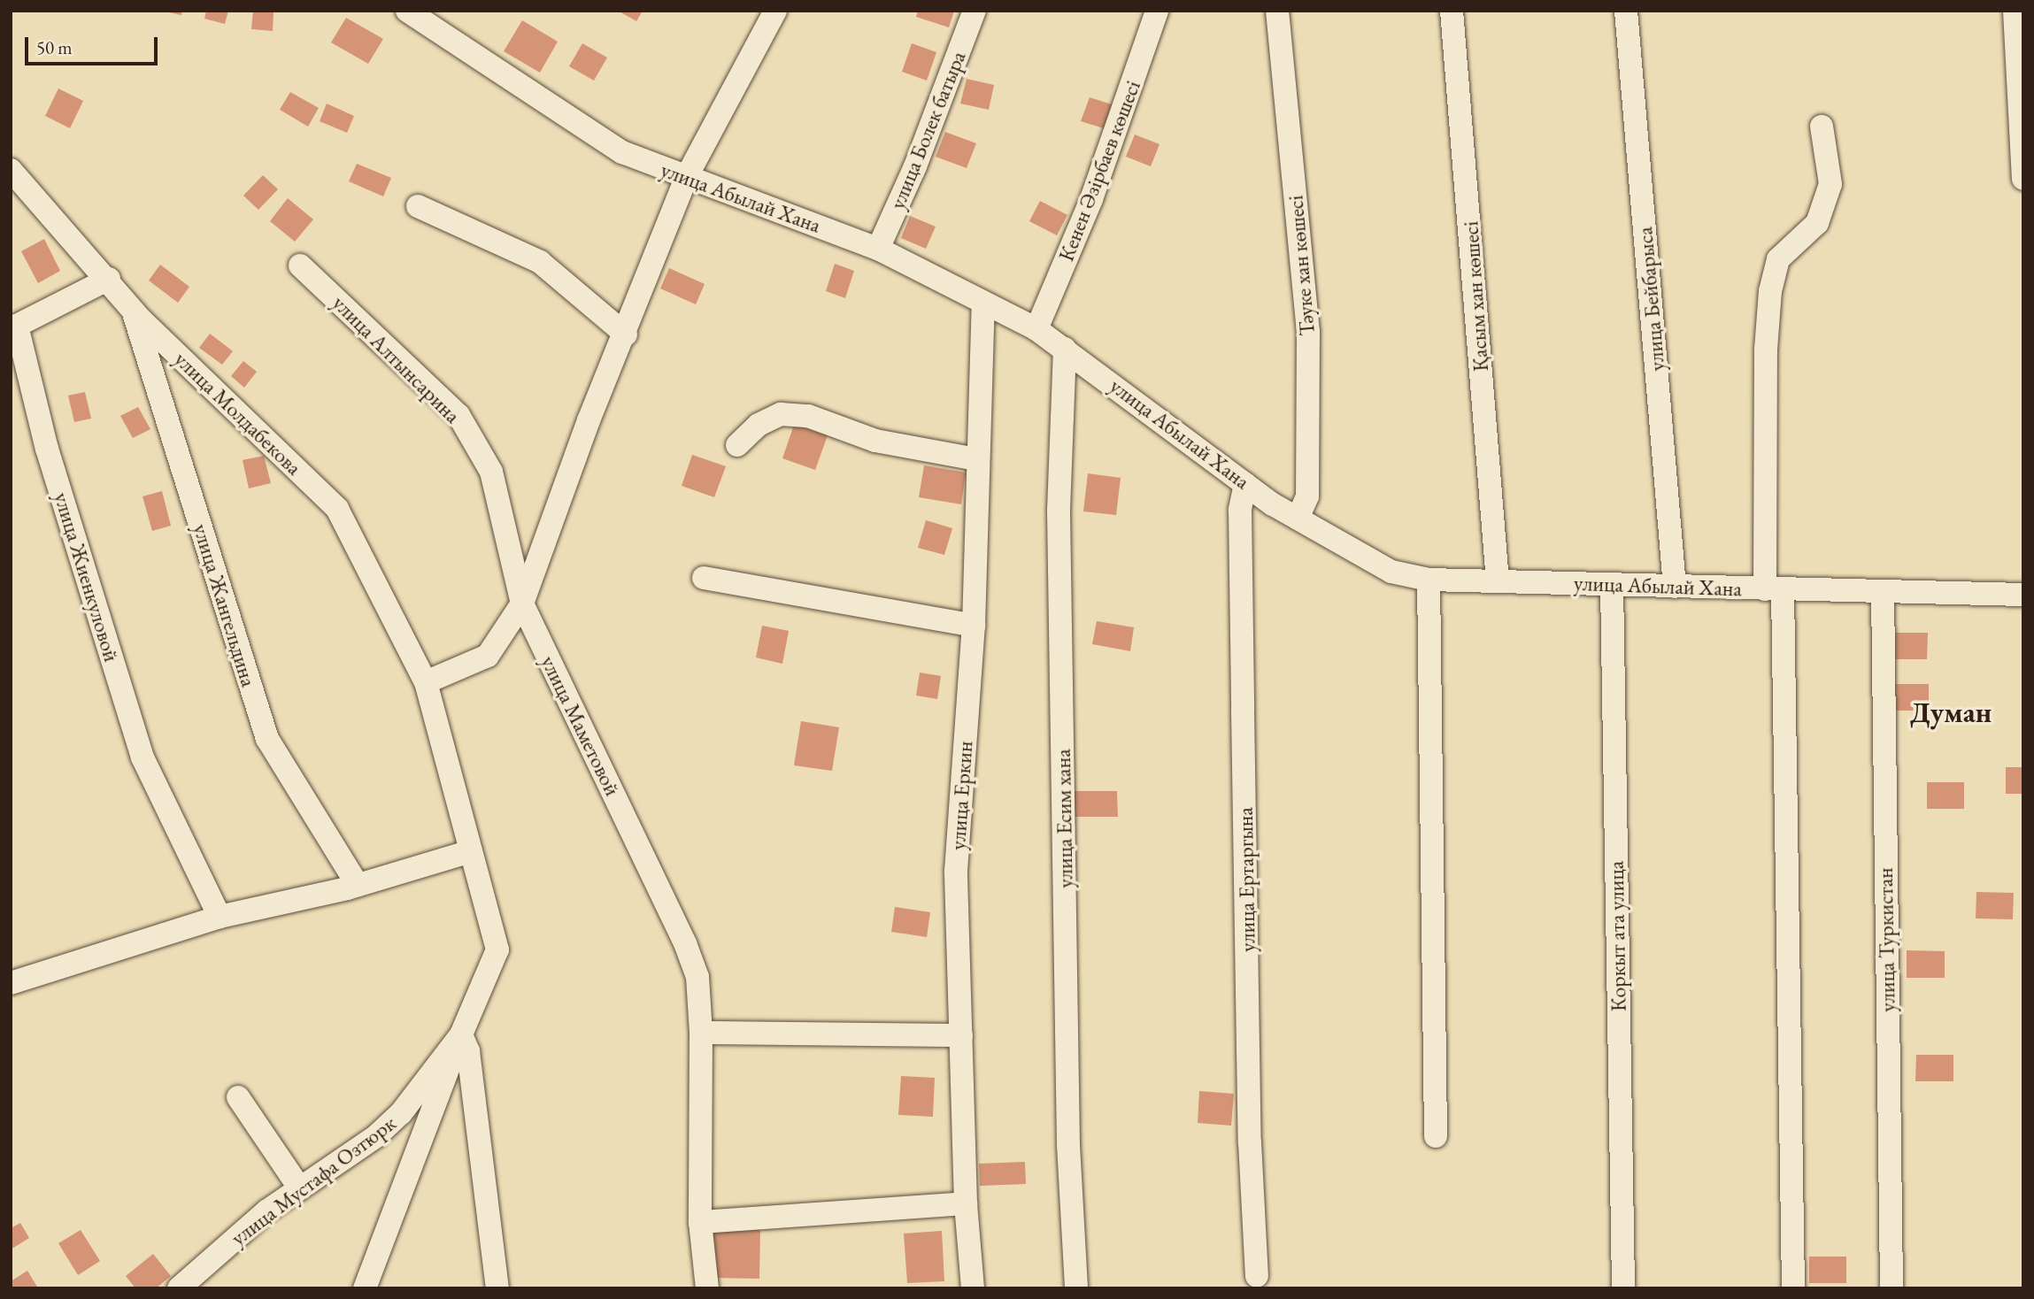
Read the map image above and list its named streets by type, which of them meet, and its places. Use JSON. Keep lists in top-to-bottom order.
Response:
{
  "streets": {
    "street": [
      "улица Болек батыра",
      "Кенен Әзірбаев көшесі",
      "улица Абылай Хана",
      "Тәуке хан көшесі",
      "Қасым хан көшесі",
      "улица Бейбарыса",
      "улица Алтынсарина",
      "улица Молдабекова",
      "улица Жиенкуловой",
      "улица Жангельдина",
      "улица Маметовой",
      "улица Еркин",
      "улица Есим хана",
      "улица Ертаргына",
      "Коркыт ата улица",
      "улица Туркистан",
      "улица Мустафа Озтюрк"
    ]
  },
  "crossings": [
    ["улица Болек батыра", "улица Абылай Хана"],
    ["Кенен Әзірбаев көшесі", "улица Абылай Хана"],
    ["улица Абылай Хана", "Тәуке хан көшесі"],
    ["улица Абылай Хана", "Қасым хан көшесі"],
    ["улица Абылай Хана", "улица Бейбарыса"],
    ["улица Абылай Хана", "улица Еркин"],
    ["улица Абылай Хана", "улица Есим хана"],
    ["улица Абылай Хана", "улица Ертаргына"],
    ["улица Абылай Хана", "Коркыт ата улица"],
    ["улица Абылай Хана", "улица Туркистан"],
    ["улица Алтынсарина", "улица Маметовой"],
    ["улица Молдабекова", "улица Жиенкуловой"],
    ["улица Молдабекова", "улица Жангельдина"],
    ["улица Молдабекова", "улица Мустафа Озтюрк"]
  ],
  "districts": ["Думан"],
  "scale_bar": "50 m"
}
